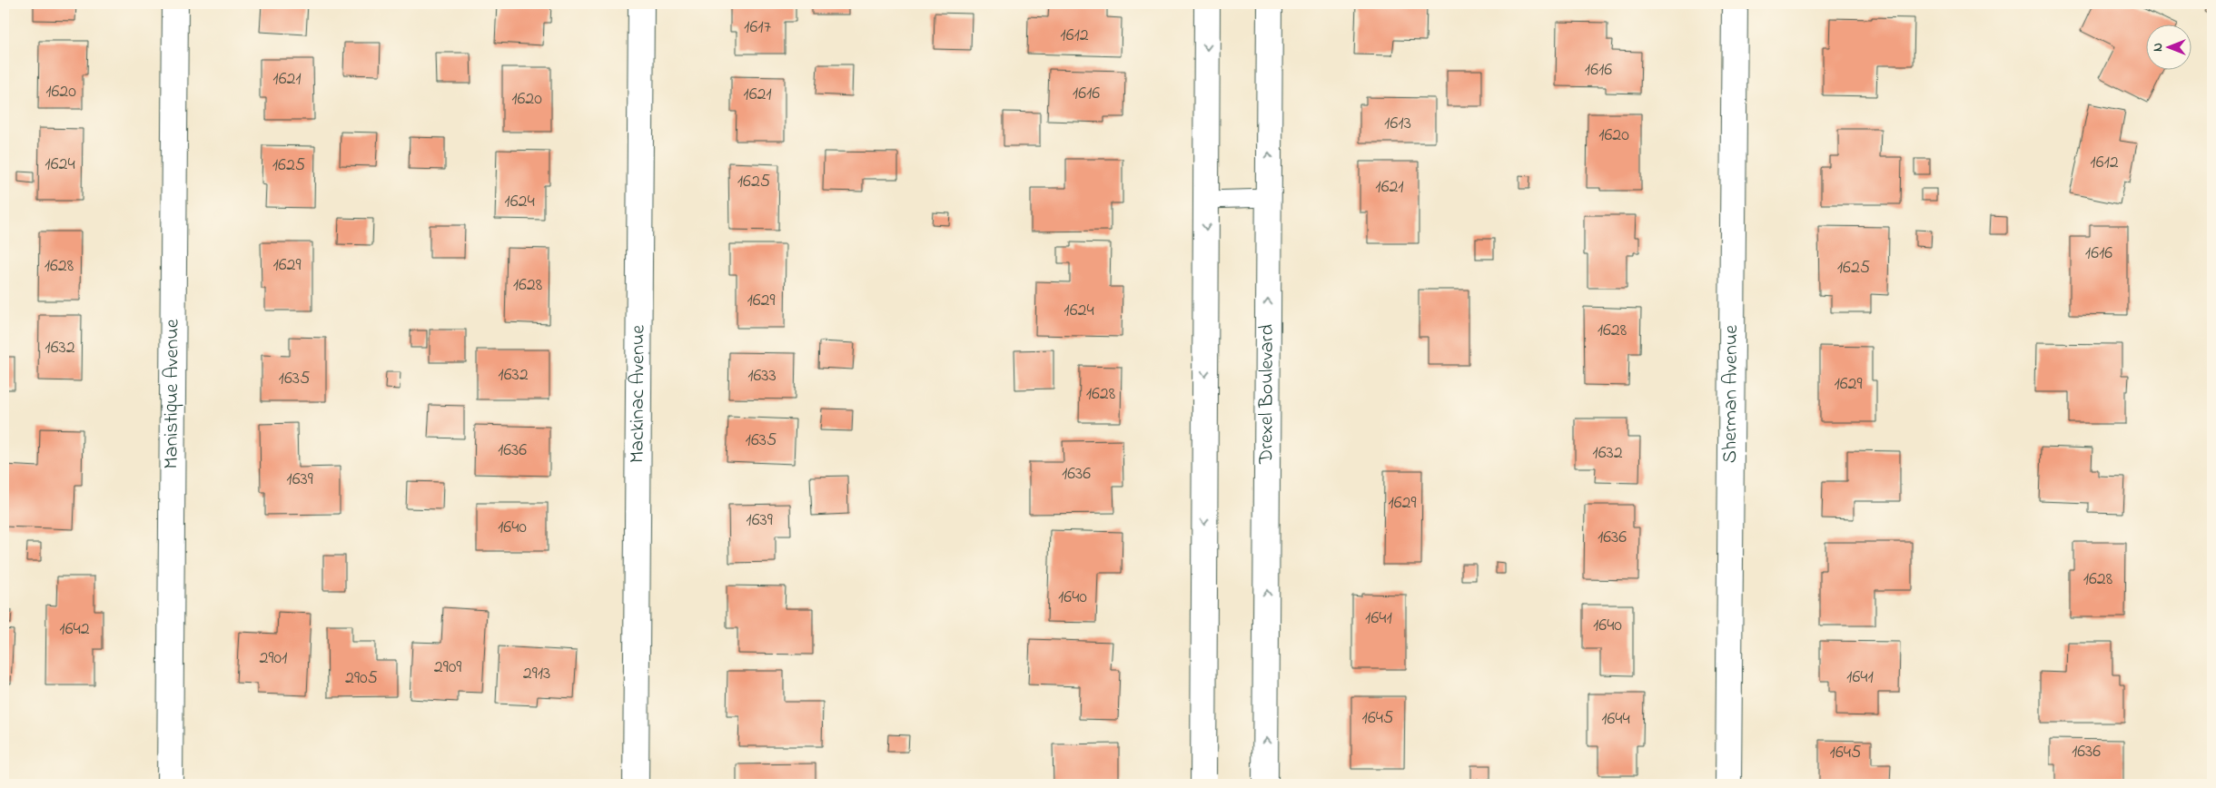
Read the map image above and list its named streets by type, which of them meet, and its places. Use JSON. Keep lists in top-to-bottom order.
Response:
{
  "streets": {
    "street": [
      "Manistique Avenue",
      "Mackinac Avenue",
      "Drexel Boulevard",
      "Sherman Avenue"
    ]
  },
  "house_numbers": [
    "1617",
    "1612",
    "1616",
    "1621",
    "1620",
    "1616",
    "1621",
    "1620",
    "1613",
    "1620",
    "1612",
    "1624",
    "1625",
    "1625",
    "1621",
    "1624",
    "1616",
    "1629",
    "1628",
    "1625",
    "1628",
    "1629",
    "1624",
    "1628",
    "1632",
    "1632",
    "1633",
    "1635",
    "1629",
    "1628",
    "1635",
    "1636",
    "1632",
    "1636",
    "1639",
    "1629",
    "1639",
    "1640",
    "1636",
    "1628",
    "1640",
    "1641",
    "1640",
    "1642",
    "2901",
    "2909",
    "2913",
    "1641",
    "2905",
    "1645",
    "1644",
    "1636",
    "1645"
  ],
  "north": "left"
}
